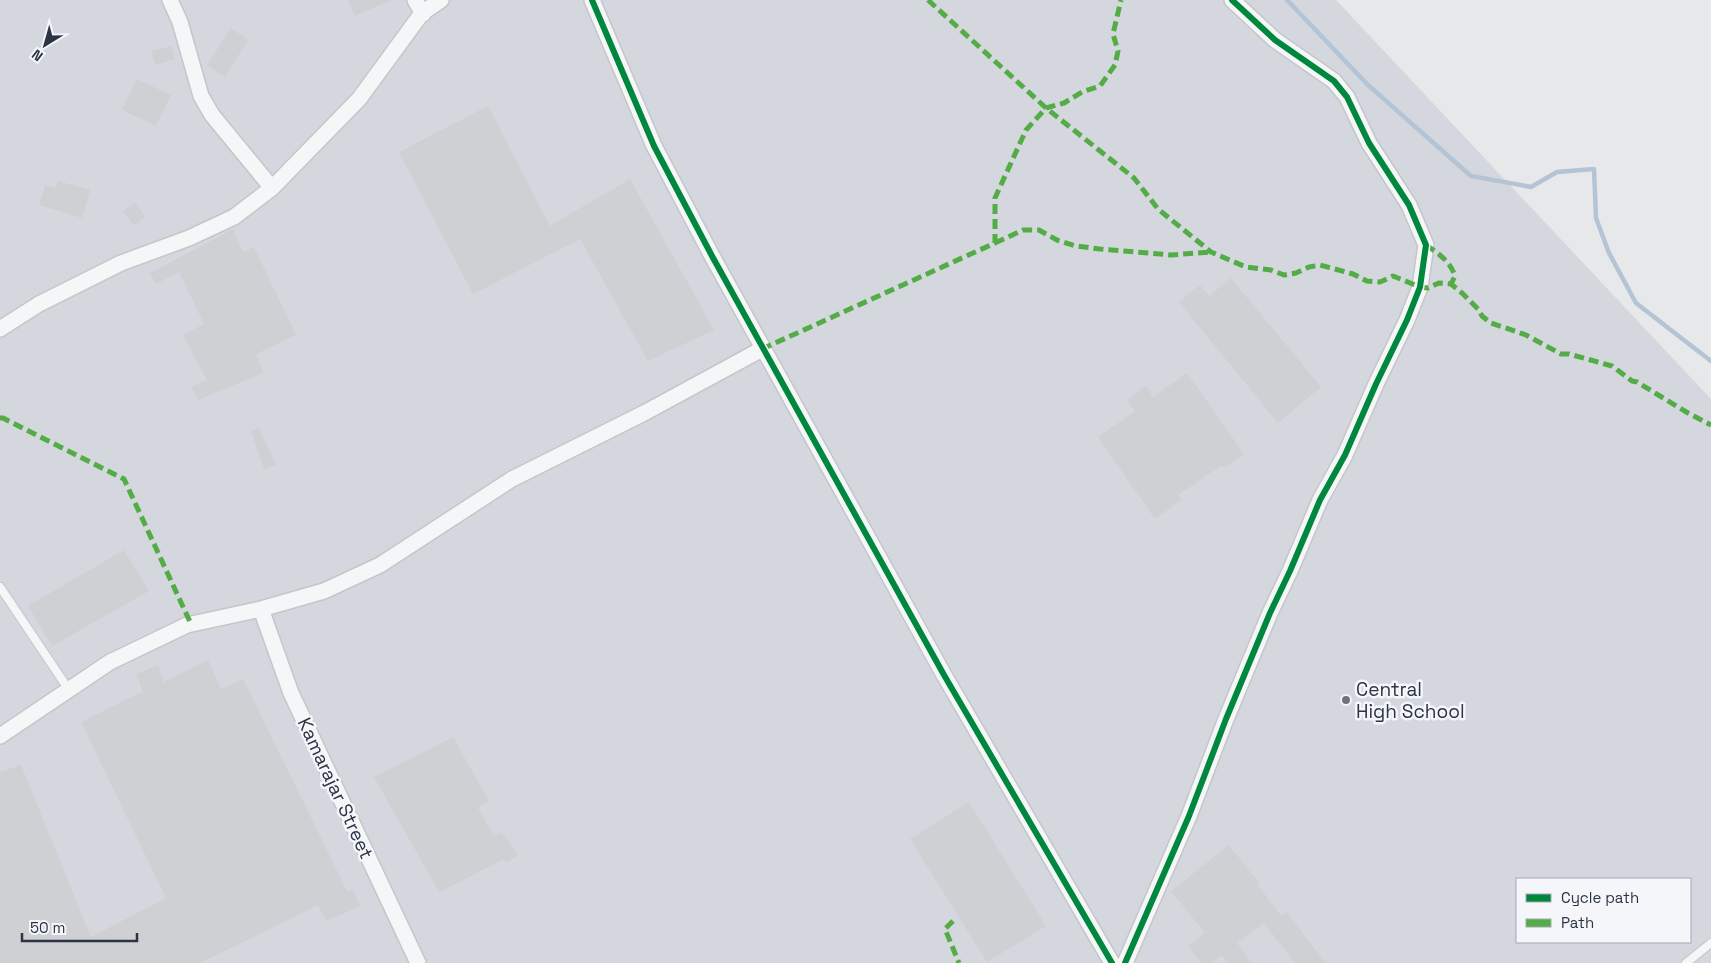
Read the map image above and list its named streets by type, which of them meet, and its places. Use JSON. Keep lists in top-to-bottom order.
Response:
{
  "streets": {
    "street": ["Kamarajar Street"]
  },
  "places": ["Central High School"],
  "legend": ["Cycle path", "Path"],
  "scale_bar": "50 m",
  "north": "bottom left"
}
